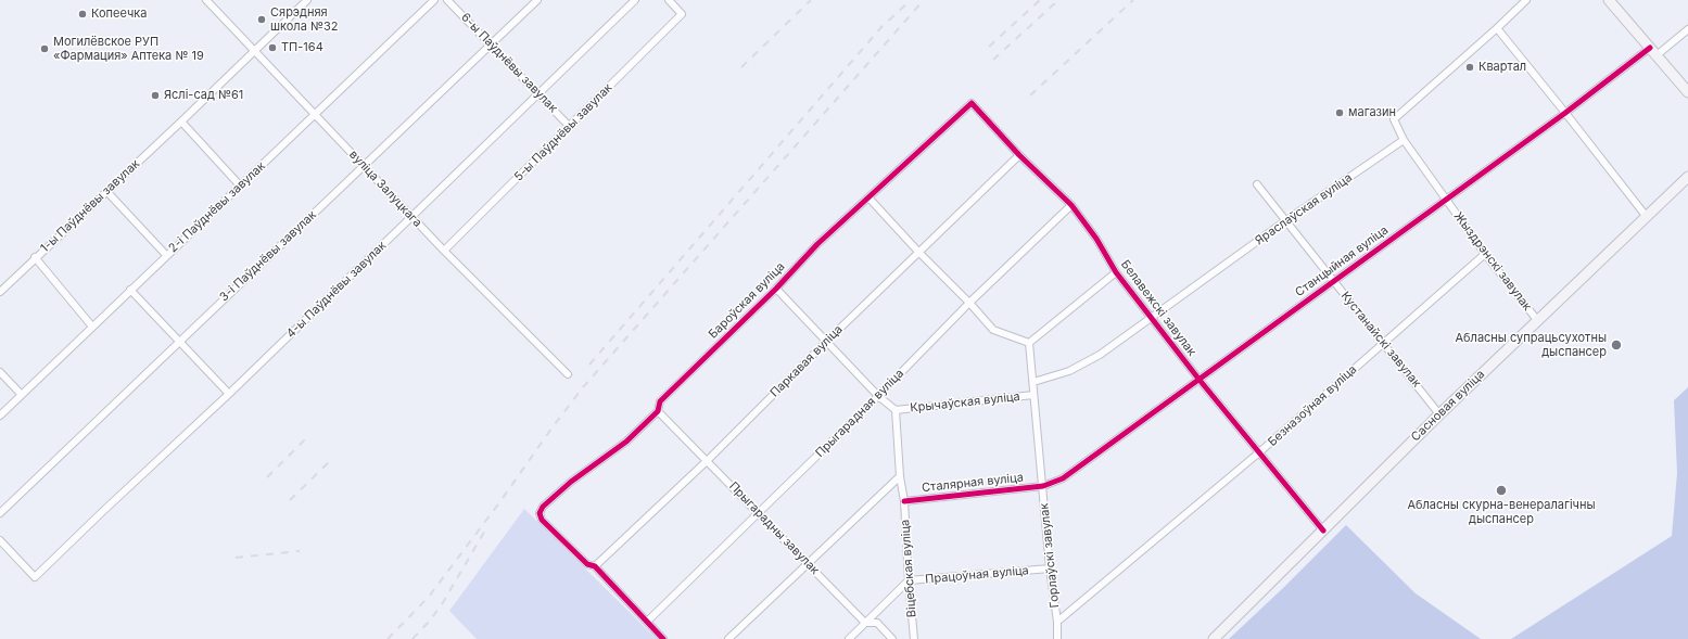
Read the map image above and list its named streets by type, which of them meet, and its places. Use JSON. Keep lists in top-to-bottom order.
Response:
{
  "streets": {
    "main road": ["Сасновая вуліца"],
    "street": [
      "6-ы Паўднёвы завулак",
      "5-ы Паўднёвы завулак",
      "вуліца Залуцкага",
      "1-ы Паўднёвы завулак",
      "2-і Паўднёвы завулак",
      "Яраслаўская вуліца",
      "3-і Паўднёвы завулак",
      "Станцыйная вуліца",
      "Жыздрэнскі завулак",
      "4-ы Паўднёвы завулак",
      "Бароўская вуліца",
      "Белавежскі завулак",
      "Кустанайскі завулак",
      "Паркавая вуліца",
      "Крычаўская вуліца",
      "Безназоўная вуліца",
      "Прыгарадная вуліца",
      "Сталярная вуліца",
      "Прыгарадны завулак",
      "Горлаўскі завулак",
      "Віцебская вуліца",
      "Працоўная вуліца"
    ]
  },
  "crossings": [
    ["6-ы Паўднёвы завулак", "5-ы Паўднёвы завулак"],
    ["6-ы Паўднёвы завулак", "3-і Паўднёвы завулак"],
    ["6-ы Паўднёвы завулак", "4-ы Паўднёвы завулак"],
    ["5-ы Паўднёвы завулак", "вуліца Залуцкага"],
    ["вуліца Залуцкага", "1-ы Паўднёвы завулак"],
    ["вуліца Залуцкага", "2-і Паўднёвы завулак"],
    ["вуліца Залуцкага", "3-і Паўднёвы завулак"],
    ["вуліца Залуцкага", "4-ы Паўднёвы завулак"],
    ["Яраслаўская вуліца", "Жыздрэнскі завулак"],
    ["Яраслаўская вуліца", "Белавежскі завулак"],
    ["Яраслаўская вуліца", "Кустанайскі завулак"],
    ["Яраслаўская вуліца", "Горлаўскі завулак"],
    ["Станцыйная вуліца", "Жыздрэнскі завулак"],
    ["Станцыйная вуліца", "Белавежскі завулак"],
    ["Станцыйная вуліца", "Кустанайскі завулак"],
    ["Станцыйная вуліца", "Сталярная вуліца"],
    ["Станцыйная вуліца", "Горлаўскі завулак"],
    ["Жыздрэнскі завулак", "Безназоўная вуліца"],
    ["Жыздрэнскі завулак", "Сасновая вуліца"],
    ["Бароўская вуліца", "Белавежскі завулак"],
    ["Бароўская вуліца", "Паркавая вуліца"],
    ["Бароўская вуліца", "Прыгарадны завулак"],
    ["Белавежскі завулак", "Паркавая вуліца"],
    ["Белавежскі завулак", "Безназоўная вуліца"],
    ["Белавежскі завулак", "Сасновая вуліца"],
    ["Белавежскі завулак", "Прыгарадная вуліца"],
    ["Кустанайскі завулак", "Безназоўная вуліца"],
    ["Кустанайскі завулак", "Сасновая вуліца"],
    ["Паркавая вуліца", "Прыгарадны завулак"],
    ["Крычаўская вуліца", "Горлаўскі завулак"],
    ["Крычаўская вуліца", "Віцебская вуліца"],
    ["Безназоўная вуліца", "Горлаўскі завулак"],
    ["Прыгарадная вуліца", "Прыгарадны завулак"],
    ["Сталярная вуліца", "Горлаўскі завулак"],
    ["Сталярная вуліца", "Віцебская вуліца"],
    ["Прыгарадны завулак", "Працоўная вуліца"],
    ["Горлаўскі завулак", "Працоўная вуліца"],
    ["Віцебская вуліца", "Працоўная вуліца"]
  ],
  "places": [
    "Копеечка",
    "Сярэдняя школа №32",
    "ТП-164",
    "Могилёвское РУП «Фармация» Аптека № 19",
    "Квартал",
    "Яслі-сад №61",
    "магазин",
    "Абласны супрацьсухотны дыспансер",
    "Абласны скурна-венералагічны дыспансер"
  ]
}
